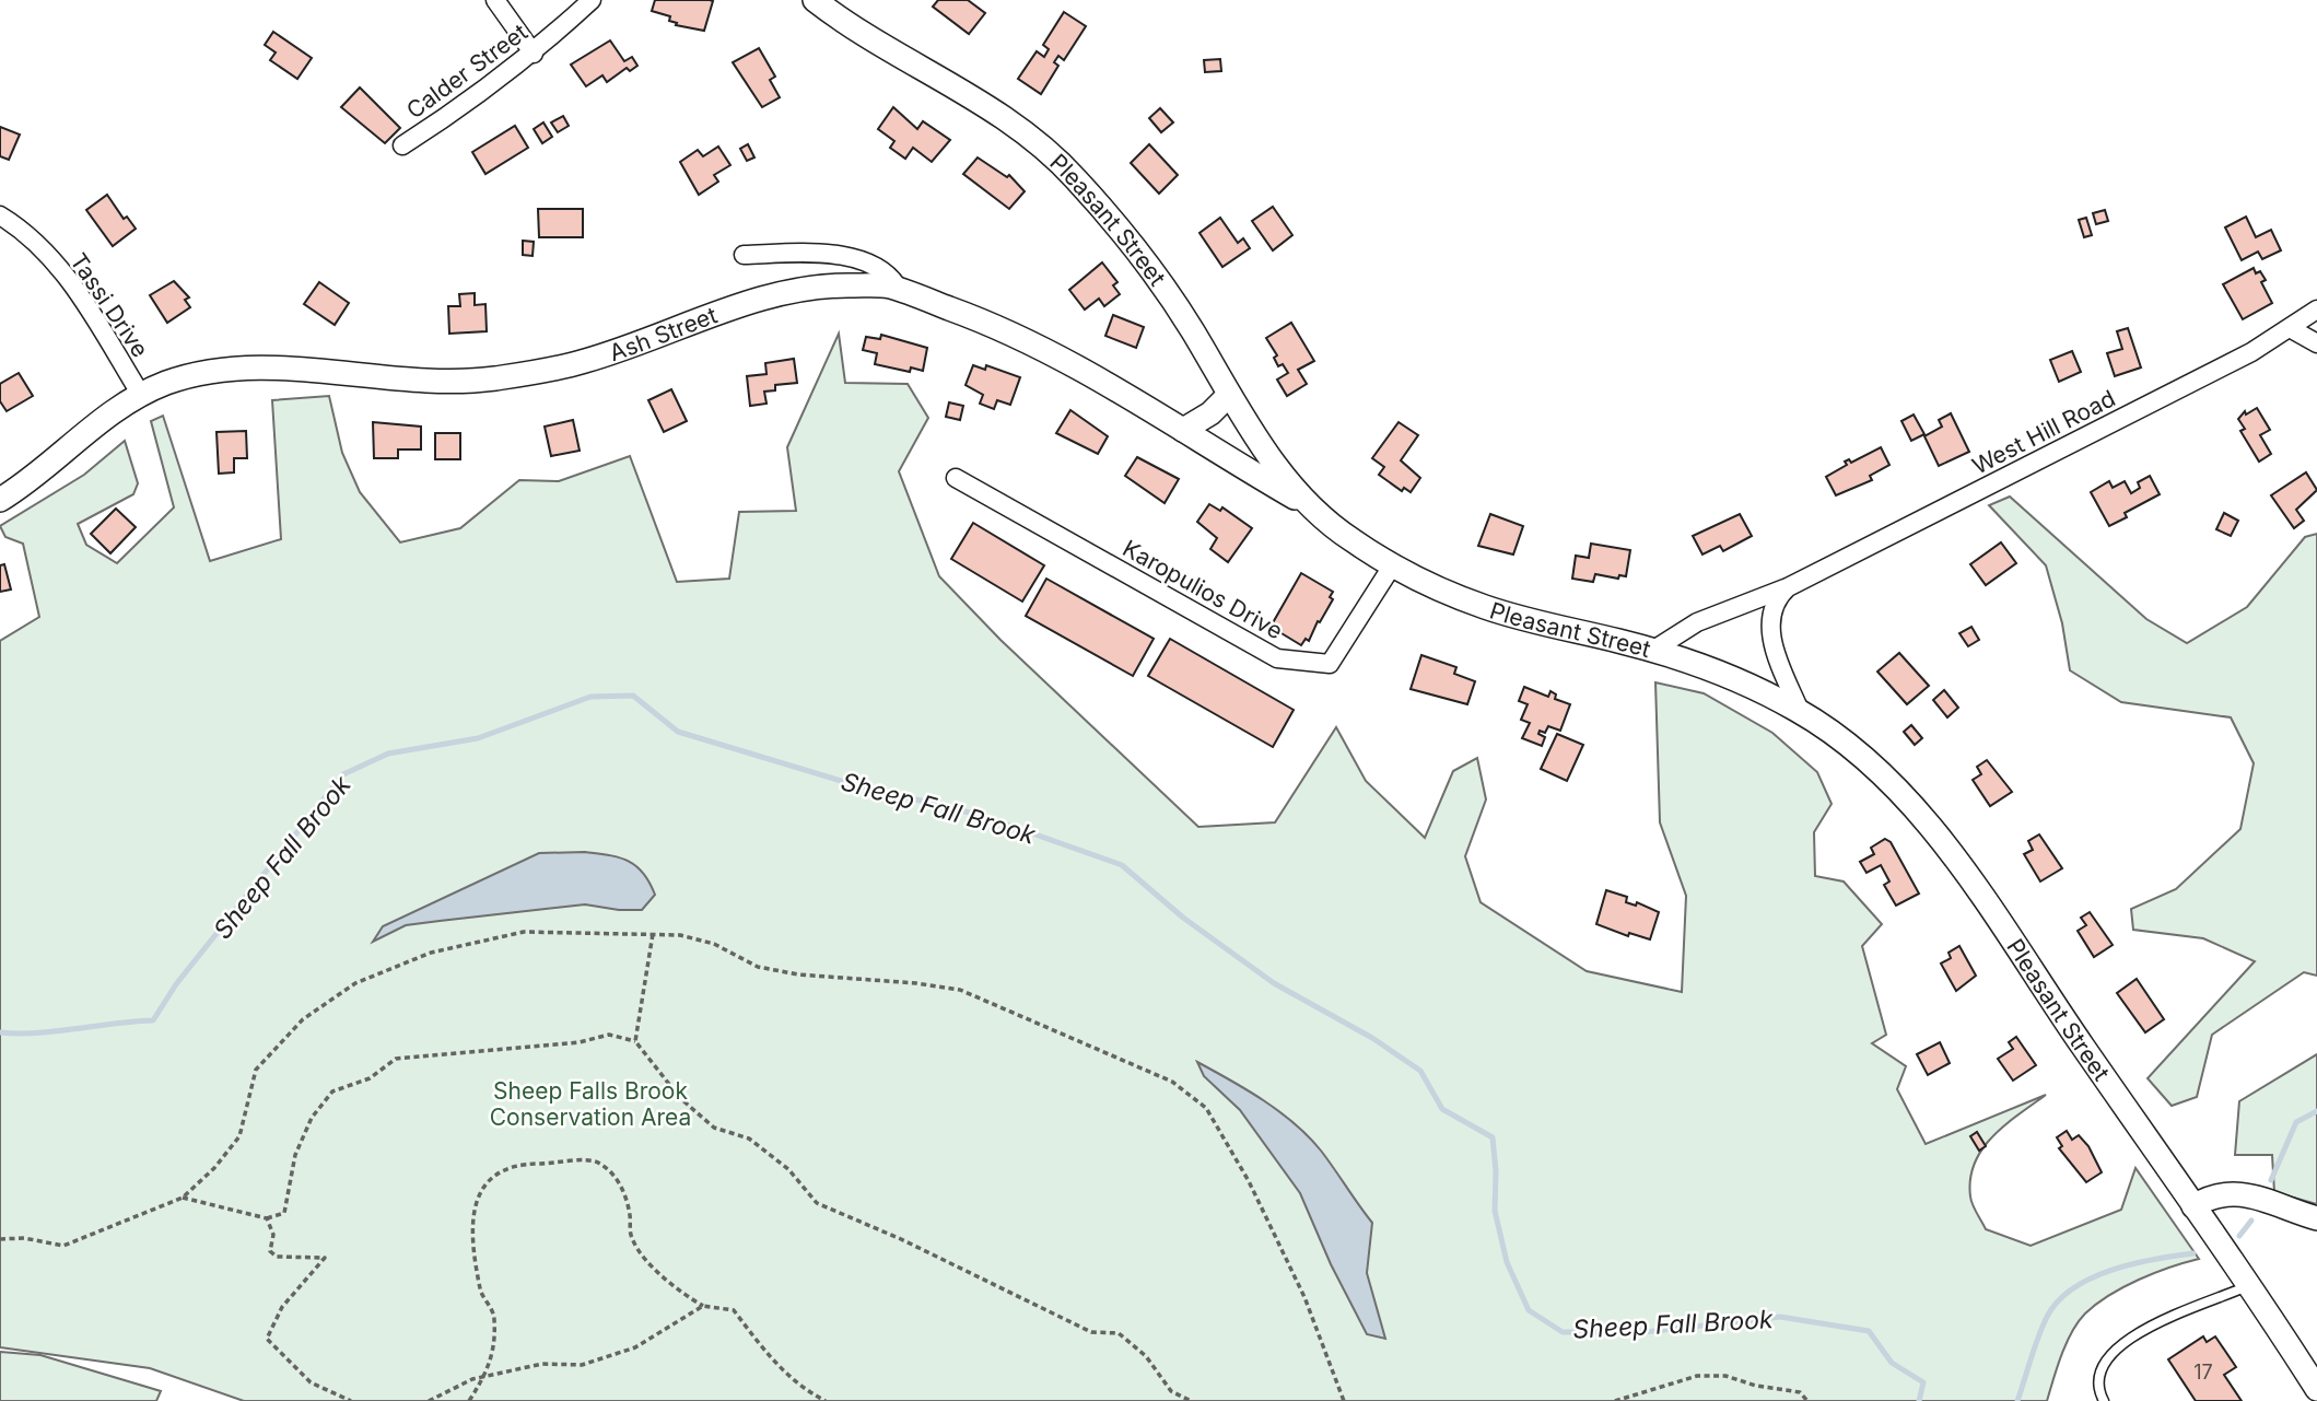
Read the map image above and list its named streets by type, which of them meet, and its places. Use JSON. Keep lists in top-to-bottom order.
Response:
{
  "streets": {
    "street": [
      "Calder Street",
      "Pleasant Street",
      "Tassi Drive",
      "Ash Street",
      "West Hill Road",
      "Karopulios Drive"
    ]
  },
  "crossings": [
    ["Pleasant Street", "Ash Street"],
    ["Pleasant Street", "West Hill Road"],
    ["Pleasant Street", "Karopulios Drive"],
    ["Tassi Drive", "Ash Street"]
  ],
  "water": ["Sheep Fall Brook"],
  "parks": ["Sheep Falls Brook Conservation Area"],
  "house_numbers": ["17"]
}
